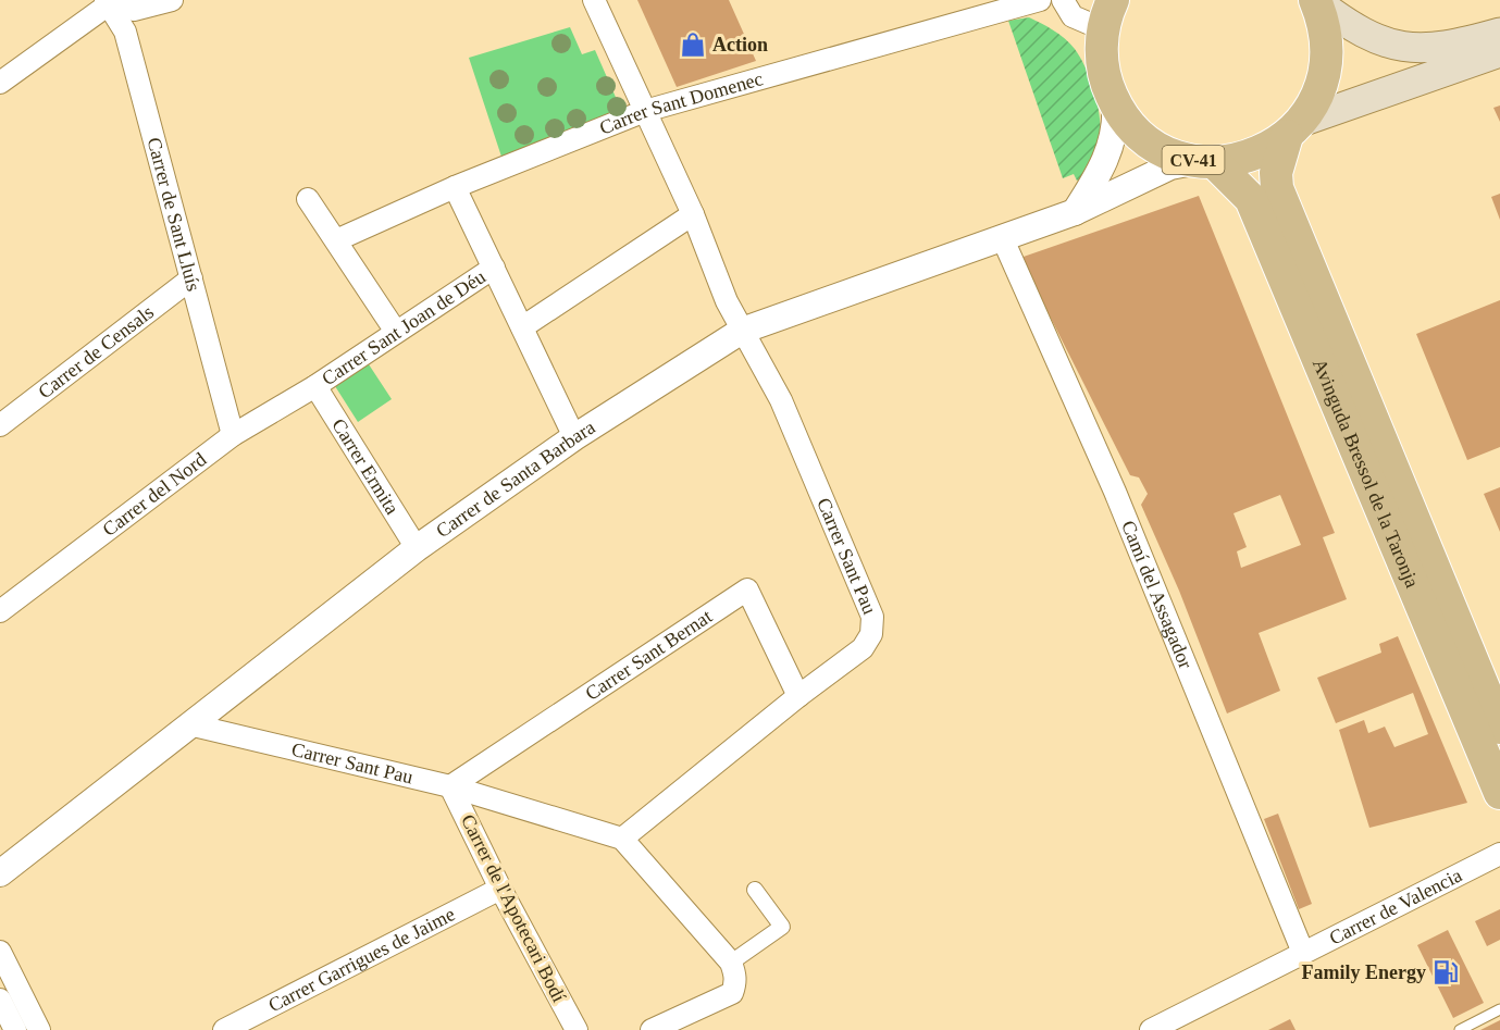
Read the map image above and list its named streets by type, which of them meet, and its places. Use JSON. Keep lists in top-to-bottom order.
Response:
{
  "streets": {
    "main road": ["CV-41", "Avinguda Bressol de la Taronja"],
    "street": [
      "Carrer Sant Domenec",
      "Carrer de Sant Lluís",
      "Carrer Sant Joan de Déu",
      "Carrer de Censals",
      "Carrer Ermita",
      "Carrer de Santa Barbara",
      "Carrer del Nord",
      "Carrer Sant Pau",
      "Camí del Assagador",
      "Carrer Sant Bernat",
      "Carrer de Valencia",
      "Carrer de l'Apotecari Bodí",
      "Carrer Garrigues de Jaime"
    ]
  },
  "crossings": [
    ["Carrer Sant Domenec", "Carrer Sant Joan de Déu"],
    ["Carrer Sant Domenec", "Carrer Sant Pau"],
    ["CV-41", "Avinguda Bressol de la Taronja"],
    ["CV-41", "Carrer de Santa Barbara"],
    ["Carrer de Sant Lluís", "Carrer de Censals"],
    ["Carrer de Sant Lluís", "Carrer del Nord"],
    ["Carrer Sant Joan de Déu", "Carrer Ermita"],
    ["Carrer Sant Joan de Déu", "Carrer de Santa Barbara"],
    ["Carrer Sant Joan de Déu", "Carrer del Nord"],
    ["Carrer Ermita", "Carrer de Santa Barbara"],
    ["Carrer Ermita", "Carrer del Nord"],
    ["Avinguda Bressol de la Taronja", "Carrer de Santa Barbara"],
    ["Carrer de Santa Barbara", "Carrer Sant Pau"],
    ["Carrer de Santa Barbara", "Camí del Assagador"],
    ["Carrer Sant Pau", "Carrer Sant Bernat"],
    ["Carrer Sant Pau", "Carrer de l'Apotecari Bodí"],
    ["Camí del Assagador", "Carrer de Valencia"],
    ["Carrer Sant Bernat", "Carrer de l'Apotecari Bodí"],
    ["Carrer de l'Apotecari Bodí", "Carrer Garrigues de Jaime"]
  ],
  "places": {
    "shop": ["Action"],
    "fuel station": ["Family Energy"]
  }
}
